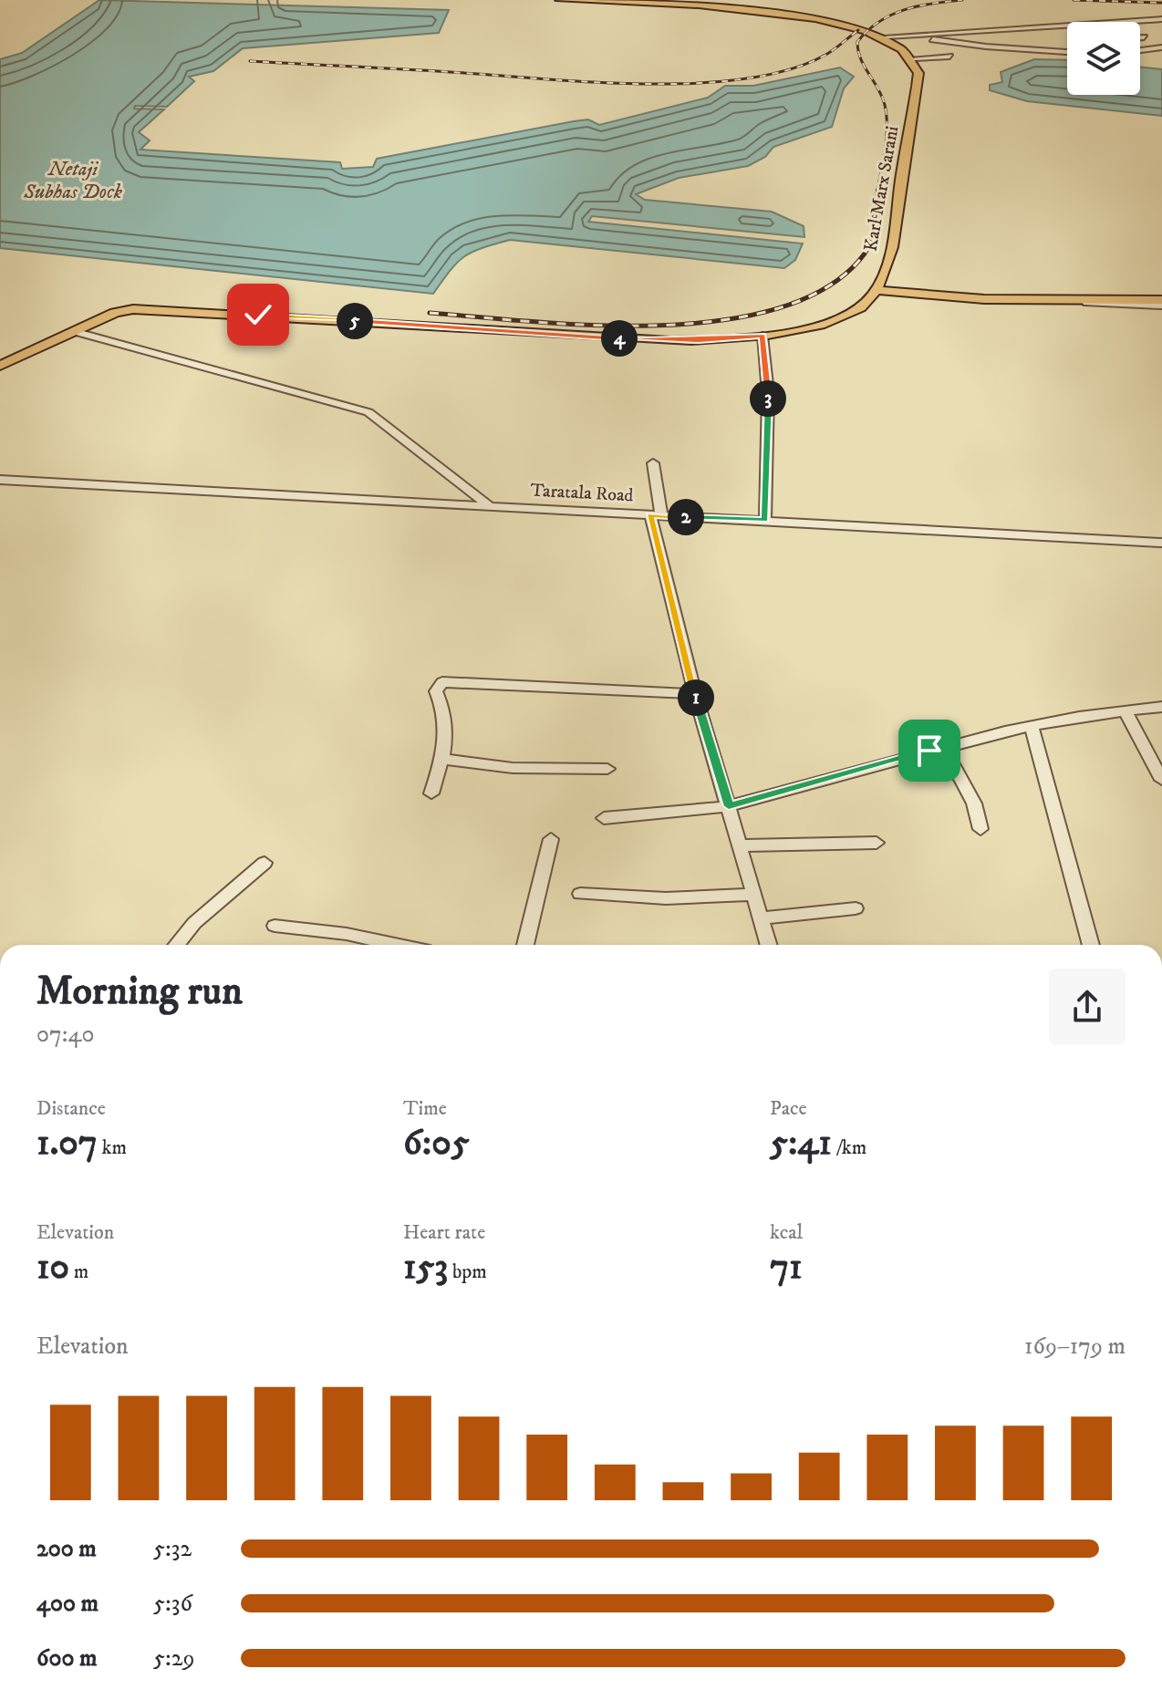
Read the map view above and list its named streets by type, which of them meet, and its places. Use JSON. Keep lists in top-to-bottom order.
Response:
{
  "streets": {
    "main road": ["Karl Marx Sarani"],
    "street": ["Taratala Road"]
  },
  "water": ["Netaji Subhas Dock"],
  "page": {
    "pins": [
      "5",
      "4",
      "3",
      "2",
      "1"
    ],
    "heading": ["Morning run", "07:40"],
    "stats": [
      ["Distance", "1.07 km"],
      ["Time", "6:05"],
      ["Pace", "5:41 /km"],
      ["Elevation", "10 m"],
      ["Heart rate", "153 bpm"],
      ["kcal", "71"]
    ],
    "chart": ["Elevation", "169–179 m"],
    "list": [
      {
        "name": "200 m",
        "note": "5:32"
      },
      {
        "name": "400 m",
        "note": "5:36"
      },
      {
        "name": "600 m",
        "note": "5:29"
      }
    ]
  }
}
